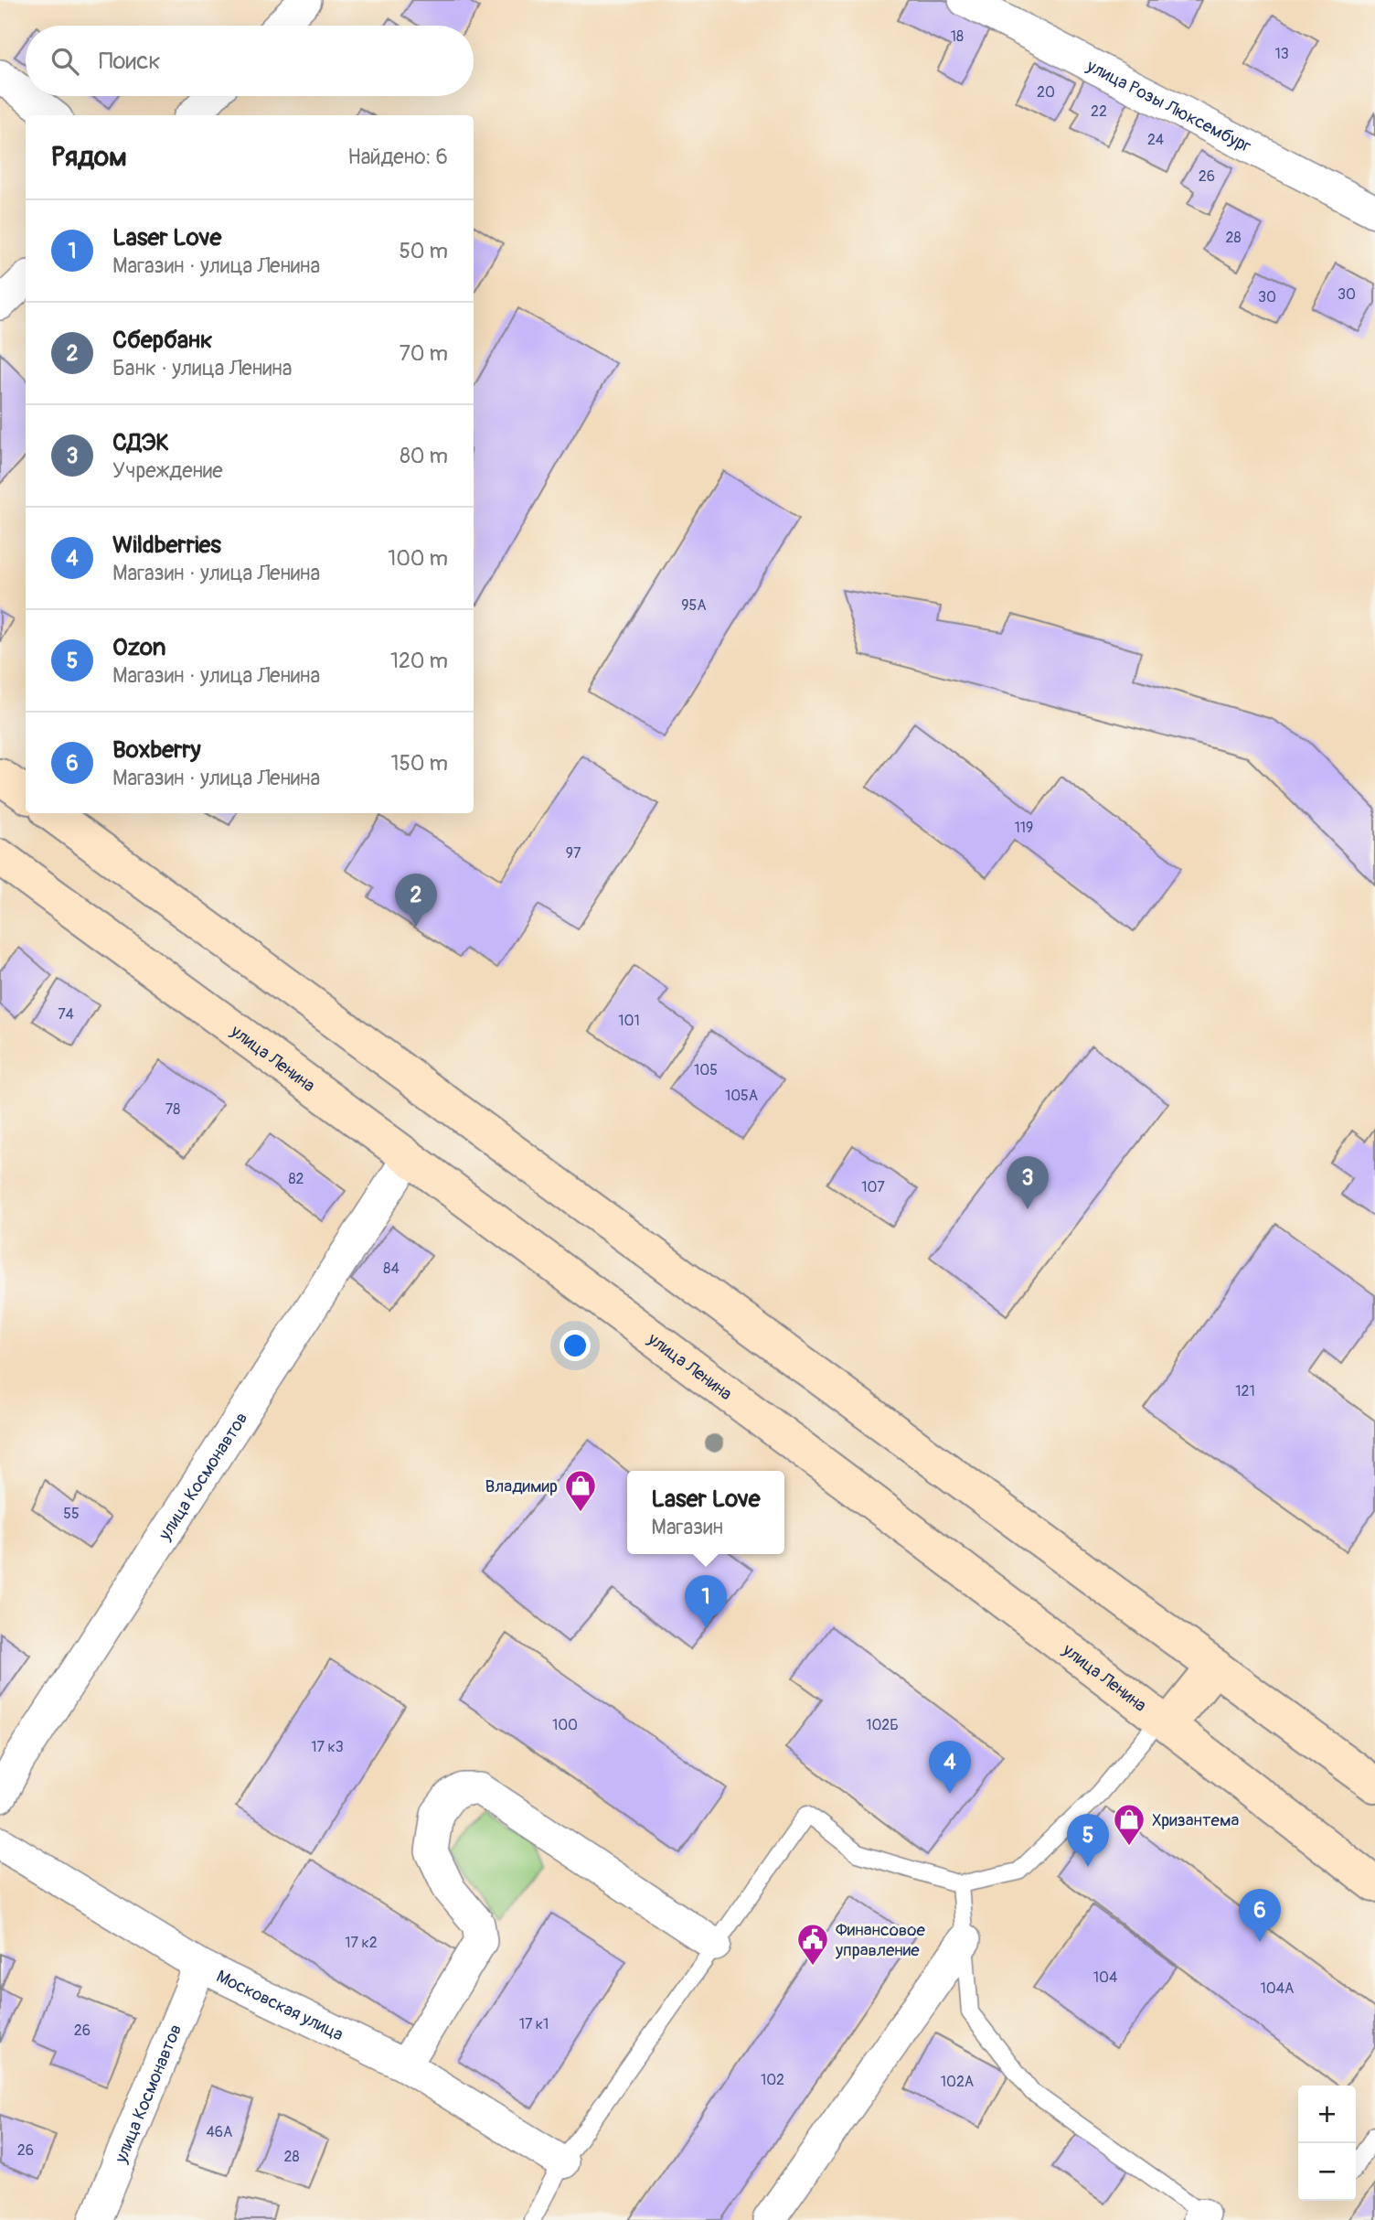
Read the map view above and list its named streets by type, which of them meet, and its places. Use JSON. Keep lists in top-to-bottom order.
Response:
{
  "streets": {
    "main road": ["улица Ленина"],
    "street": ["улица Розы Люксембург", "улица Космонавтов", "Московская улица"]
  },
  "crossings": [
    ["улица Ленина", "улица Космонавтов"],
    ["улица Космонавтов", "Московская улица"]
  ],
  "places": {
    "shop": ["Владимир", "Хризантема"],
    "public building": ["Финансовое управление"]
  },
  "house_numbers": [
    "18",
    "13",
    "20",
    "22",
    "24",
    "26",
    "28",
    "30",
    "30",
    "95А",
    "119",
    "97",
    "74",
    "101",
    "105",
    "105А",
    "78",
    "82",
    "107",
    "84",
    "121",
    "55",
    "100",
    "102Б",
    "17 к3",
    "17 к2",
    "104",
    "104А",
    "17 к1",
    "26",
    "102",
    "102А",
    "46А",
    "26",
    "28"
  ],
  "page": {
    "search": "Поиск",
    "heading": ["Рядом", "Найдено: 6"],
    "list": [
      {
        "mark": "1",
        "name": "Laser Love",
        "note": "Магазин · улица Ленина",
        "value": "50 m"
      },
      {
        "mark": "2",
        "name": "Сбербанк",
        "note": "Банк · улица Ленина",
        "value": "70 m"
      },
      {
        "mark": "3",
        "name": "СДЭК",
        "note": "Учреждение",
        "value": "80 m"
      },
      {
        "mark": "4",
        "name": "Wildberries",
        "note": "Магазин · улица Ленина",
        "value": "100 m"
      },
      {
        "mark": "5",
        "name": "Ozon",
        "note": "Магазин · улица Ленина",
        "value": "120 m"
      },
      {
        "mark": "6",
        "name": "Boxberry",
        "note": "Магазин · улица Ленина",
        "value": "150 m"
      }
    ],
    "pins": [
      "2",
      "3",
      "1",
      "4",
      "5",
      "6"
    ],
    "popup": ["Laser Love", "Магазин"],
    "map_buttons": ["+", "−"]
  }
}
